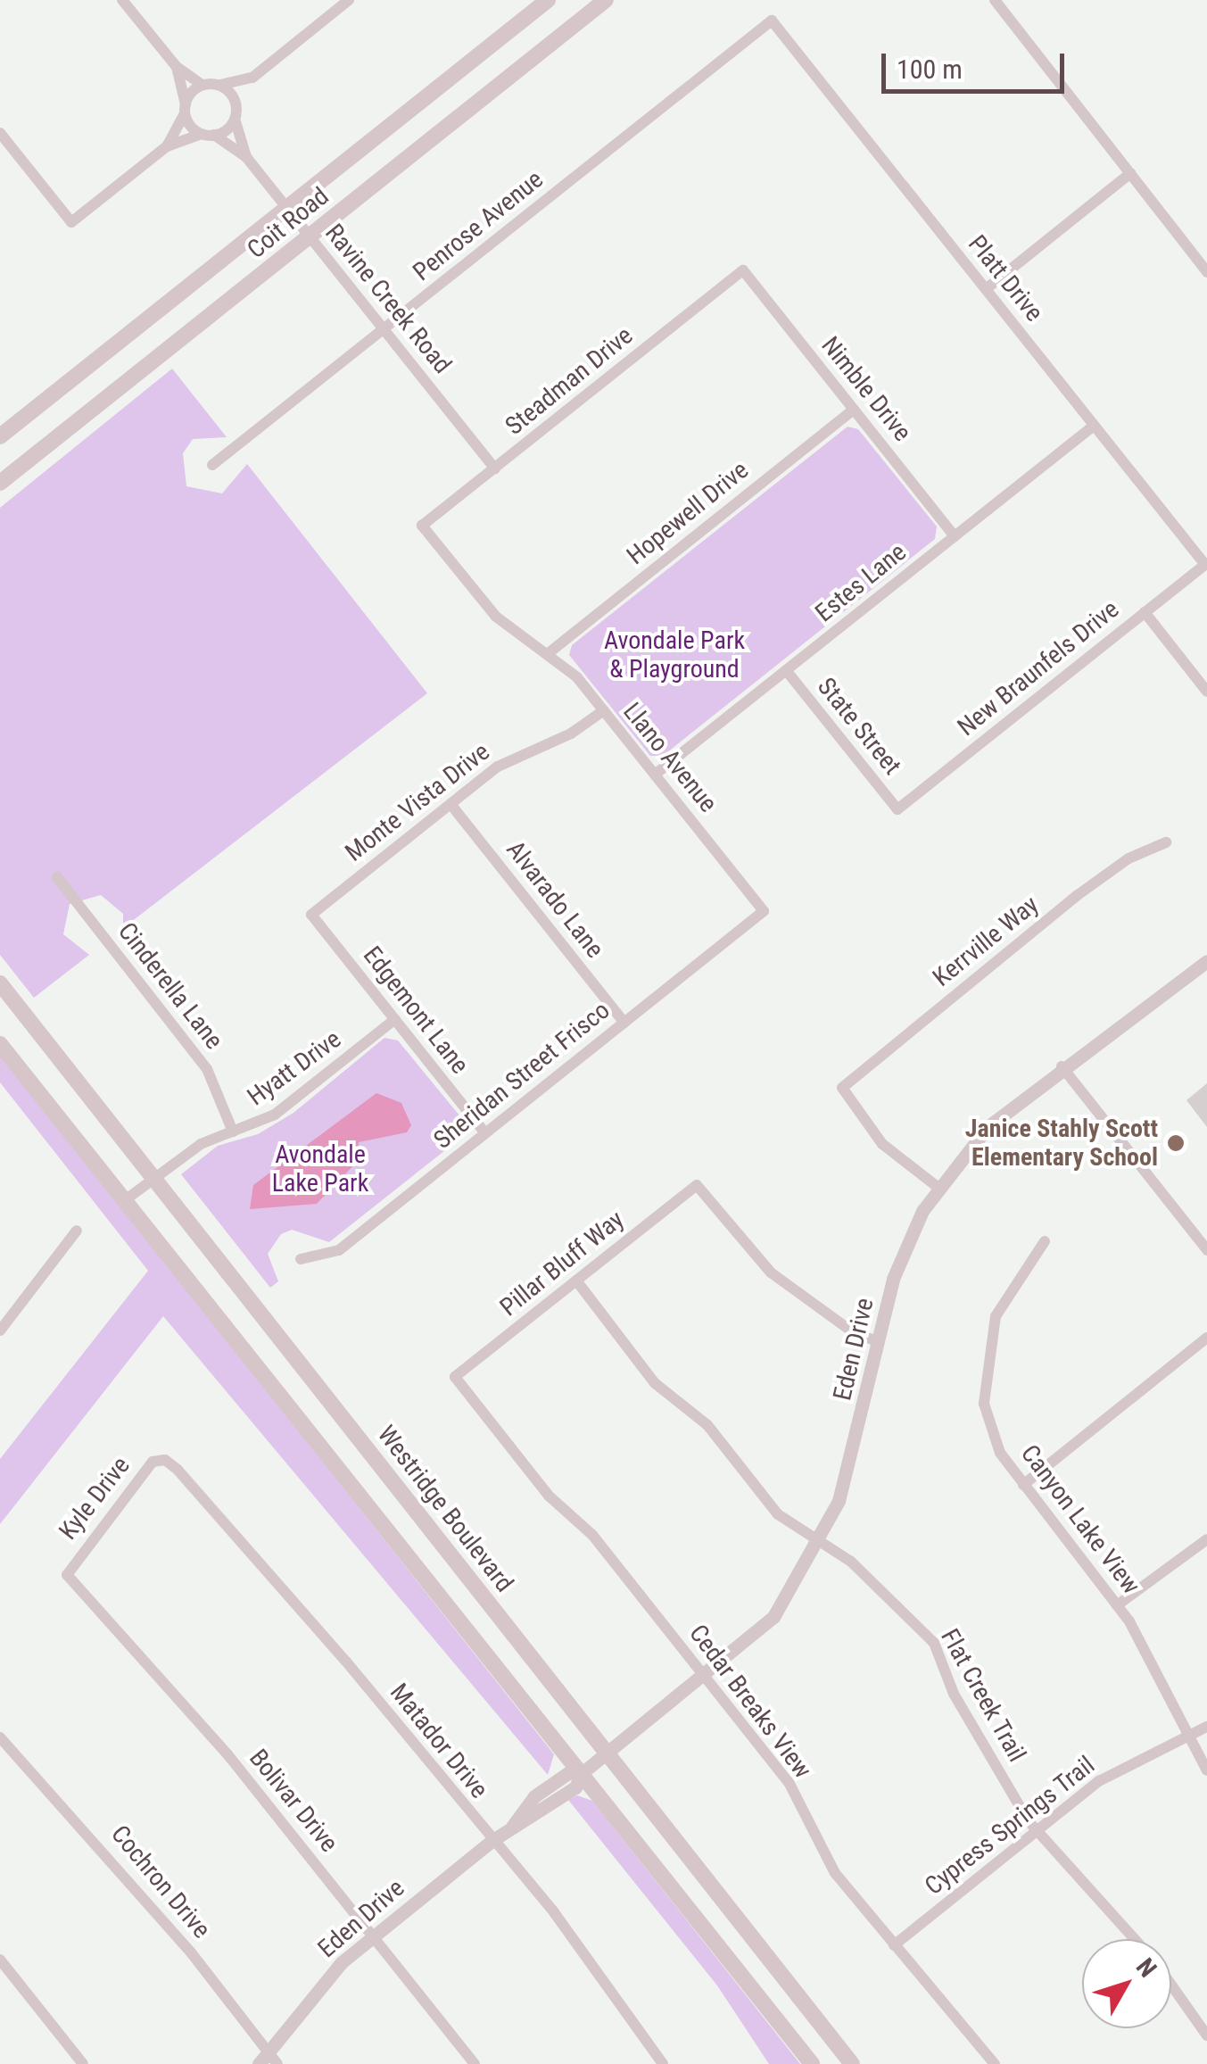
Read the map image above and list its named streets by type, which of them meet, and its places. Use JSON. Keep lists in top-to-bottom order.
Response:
{
  "streets": {
    "main road": ["Coit Road", "Westridge Boulevard"],
    "street": [
      "Penrose Avenue",
      "Platt Drive",
      "Ravine Creek Road",
      "Steadman Drive",
      "Nimble Drive",
      "Hopewell Drive",
      "Estes Lane",
      "New Braunfels Drive",
      "State Street",
      "Llano Avenue",
      "Monte Vista Drive",
      "Alvarado Lane",
      "Kerrville Way",
      "Cinderella Lane",
      "Edgemont Lane",
      "Hyatt Drive",
      "Sheridan Street Frisco",
      "Pillar Bluff Way",
      "Eden Drive",
      "Kyle Drive",
      "Canyon Lake View",
      "Flat Creek Trail",
      "Cedar Breaks View",
      "Matador Drive",
      "Bolivar Drive",
      "Cypress Springs Trail",
      "Cochron Drive"
    ]
  },
  "crossings": [
    ["Coit Road", "Ravine Creek Road"],
    ["Penrose Avenue", "Platt Drive"],
    ["Penrose Avenue", "Ravine Creek Road"],
    ["Platt Drive", "Estes Lane"],
    ["Platt Drive", "New Braunfels Drive"],
    ["Ravine Creek Road", "Steadman Drive"],
    ["Steadman Drive", "Nimble Drive"],
    ["Steadman Drive", "Llano Avenue"],
    ["Nimble Drive", "Hopewell Drive"],
    ["Nimble Drive", "Estes Lane"],
    ["Hopewell Drive", "Llano Avenue"],
    ["Estes Lane", "State Street"],
    ["Estes Lane", "Llano Avenue"],
    ["New Braunfels Drive", "State Street"],
    ["Llano Avenue", "Monte Vista Drive"],
    ["Llano Avenue", "Sheridan Street Frisco"],
    ["Monte Vista Drive", "Alvarado Lane"],
    ["Monte Vista Drive", "Edgemont Lane"],
    ["Alvarado Lane", "Sheridan Street Frisco"],
    ["Kerrville Way", "Eden Drive"],
    ["Cinderella Lane", "Hyatt Drive"],
    ["Edgemont Lane", "Hyatt Drive"],
    ["Edgemont Lane", "Sheridan Street Frisco"],
    ["Hyatt Drive", "Westridge Boulevard"],
    ["Pillar Bluff Way", "Eden Drive"],
    ["Pillar Bluff Way", "Flat Creek Trail"],
    ["Pillar Bluff Way", "Cedar Breaks View"],
    ["Eden Drive", "Westridge Boulevard"],
    ["Eden Drive", "Flat Creek Trail"],
    ["Eden Drive", "Cedar Breaks View"],
    ["Eden Drive", "Matador Drive"],
    ["Eden Drive", "Bolivar Drive"],
    ["Eden Drive", "Cochron Drive"],
    ["Kyle Drive", "Matador Drive"],
    ["Kyle Drive", "Bolivar Drive"],
    ["Canyon Lake View", "Cypress Springs Trail"],
    ["Flat Creek Trail", "Cypress Springs Trail"],
    ["Cedar Breaks View", "Cypress Springs Trail"]
  ],
  "parks": ["Avondale Park & Playground", "Avondale Lake Park"],
  "places": ["Janice Stahly Scott Elementary School"],
  "scale_bar": "100 m",
  "north": "top right"
}
